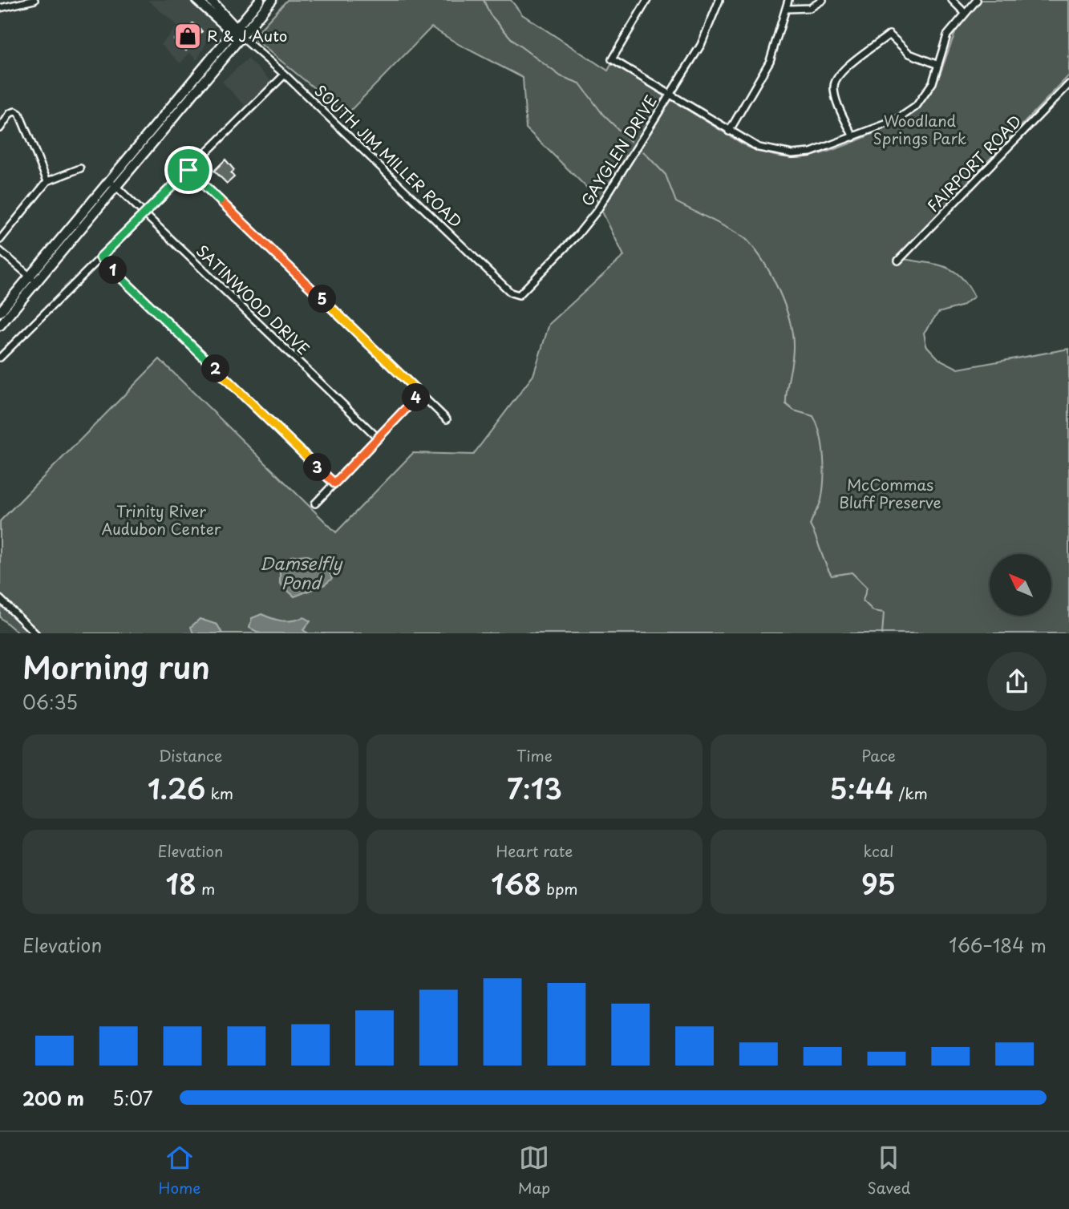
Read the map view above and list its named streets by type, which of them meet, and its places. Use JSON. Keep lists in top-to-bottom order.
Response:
{
  "streets": {
    "street": [
      "GAYGLEN DRIVE",
      "SOUTH JIM MILLER ROAD",
      "FAIRPORT ROAD",
      "SATINWOOD DRIVE"
    ]
  },
  "crossings": [
    ["GAYGLEN DRIVE", "SOUTH JIM MILLER ROAD"]
  ],
  "water": ["Damselfly Pond"],
  "parks": ["Woodland Springs Park", "McCommas Bluff Preserve", "Trinity River Audubon Center"],
  "places": {
    "shop": ["R & J Auto"]
  },
  "north": "top left",
  "page": {
    "pins": [
      "1",
      "5",
      "2",
      "4",
      "3"
    ],
    "heading": ["Morning run", "06:35"],
    "stats": [
      ["Distance", "1.26 km"],
      ["Time", "7:13"],
      ["Pace", "5:44 /km"],
      ["Elevation", "18 m"],
      ["Heart rate", "168 bpm"],
      ["kcal", "95"]
    ],
    "chart": ["Elevation", "166–184 m"],
    "list": [
      {
        "name": "200 m",
        "note": "5:07"
      }
    ],
    "tabs": ["Home", "Map", "Saved"]
  }
}
